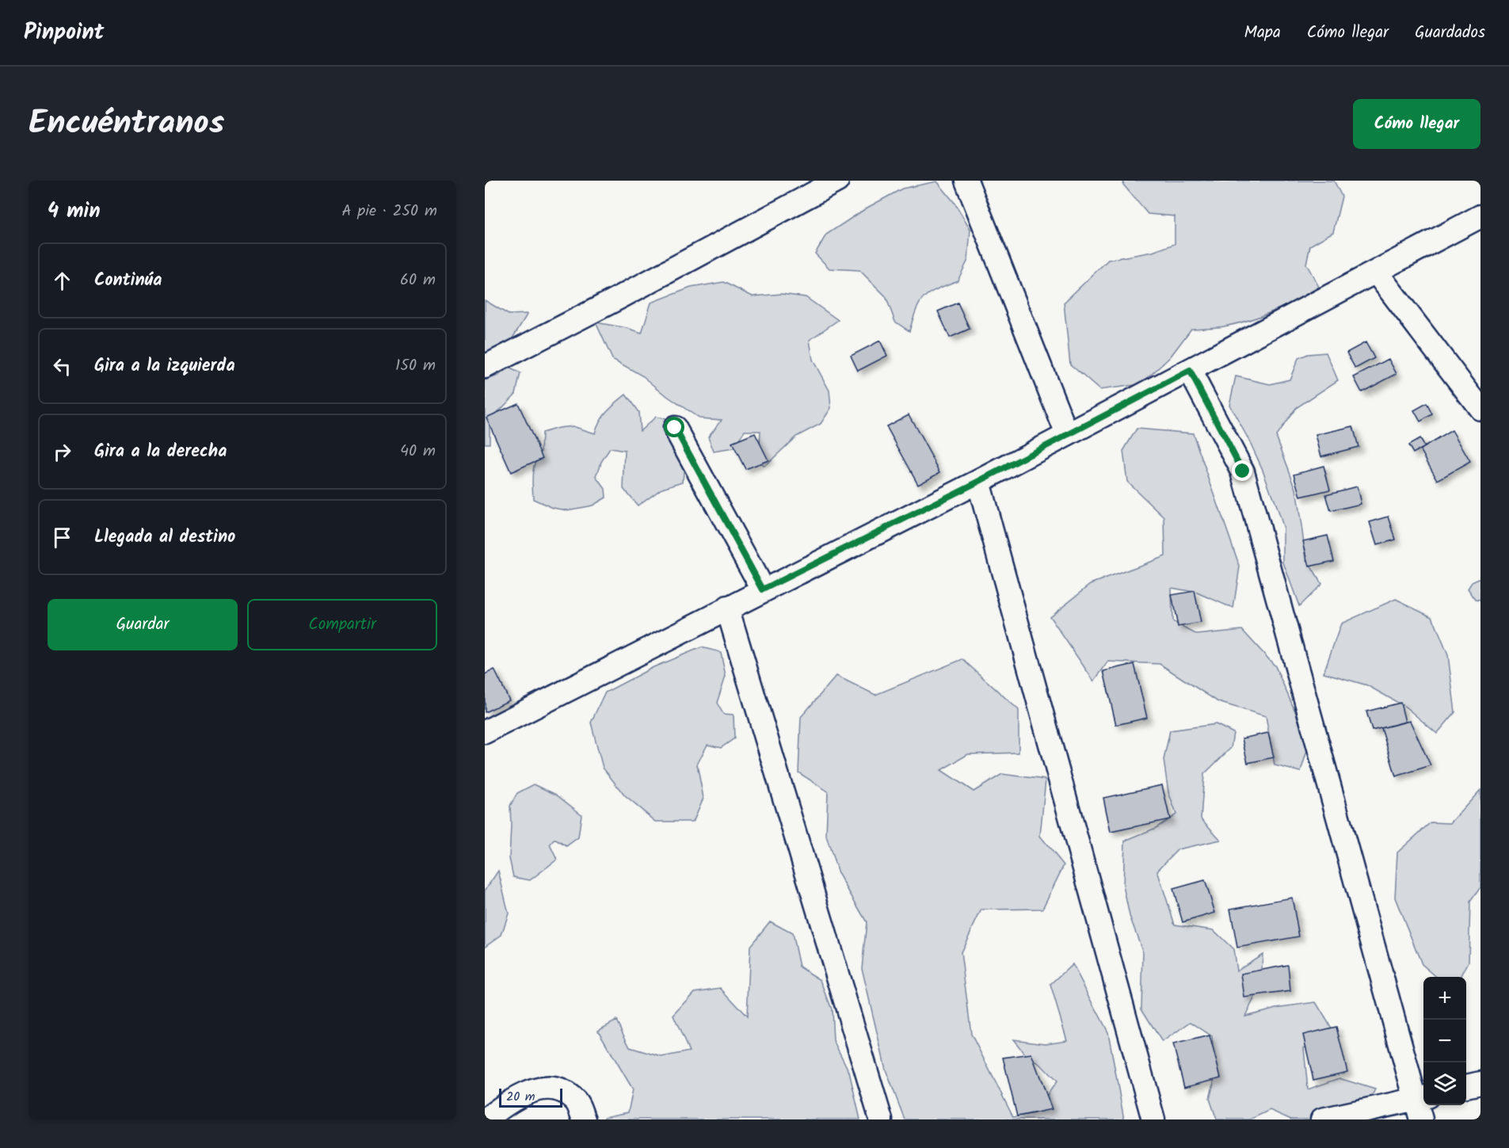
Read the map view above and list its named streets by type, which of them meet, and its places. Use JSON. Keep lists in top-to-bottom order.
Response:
{
  "scale_bar": "20 m",
  "page": {
    "header": "Pinpoint",
    "nav": ["Mapa", "Cómo llegar", "Guardados"],
    "title": "Encuéntranos",
    "buttons": [
      "Cómo llegar",
      ["Guardar", "Compartir"]
    ],
    "heading": ["4 min", "A pie · 250 m"],
    "list": [
      ["Continúa", "60 m"],
      ["Gira a la izquierda", "150 m"],
      ["Gira a la derecha", "40 m"],
      "Llegada al destino"
    ],
    "map_buttons": ["+", "−"],
    "scale": "20 m"
  }
}
